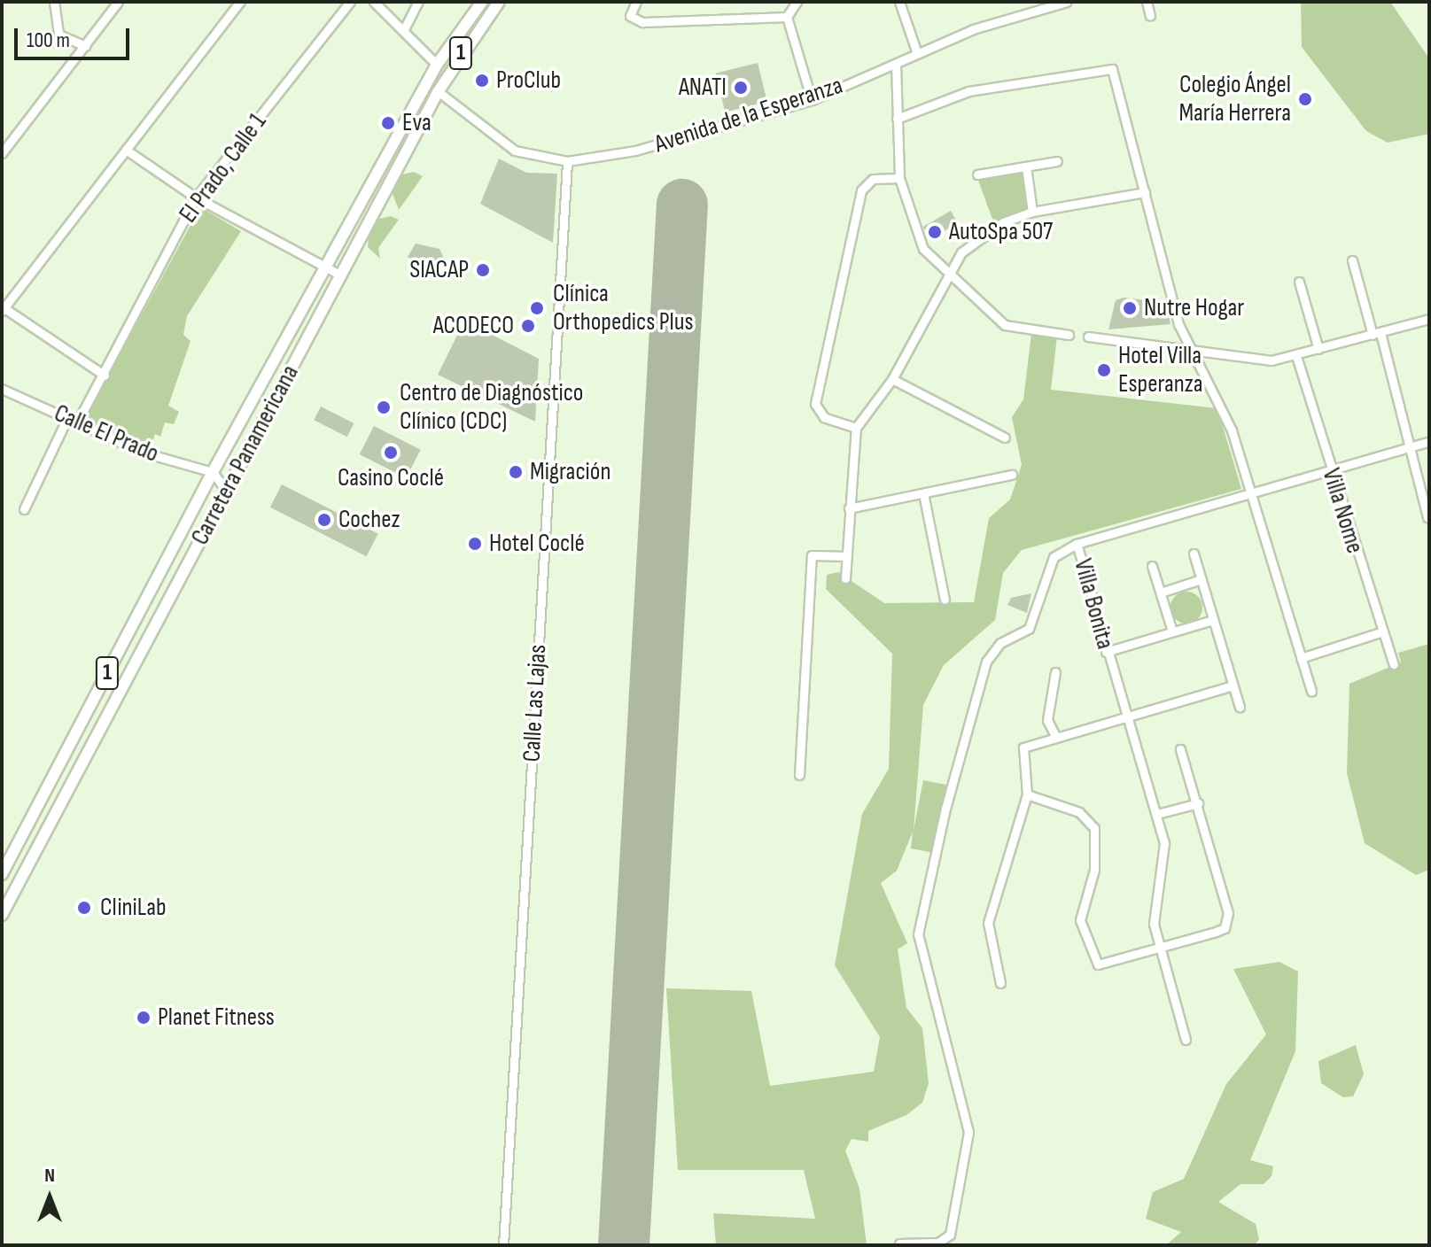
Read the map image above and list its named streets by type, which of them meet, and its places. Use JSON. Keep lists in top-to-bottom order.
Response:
{
  "streets": {
    "highway": ["1", "Carretera Panamericana"],
    "street": [
      "Avenida de la Esperanza",
      "El Prado, Calle 1",
      "Calle El Prado",
      "Villa Nome",
      "Villa Bonita",
      "Calle Las Lajas"
    ]
  },
  "crossings": [
    ["1", "Carretera Panamericana"],
    ["Avenida de la Esperanza", "Carretera Panamericana"],
    ["Avenida de la Esperanza", "Calle Las Lajas"],
    ["El Prado, Calle 1", "Calle El Prado"],
    ["Calle El Prado", "Carretera Panamericana"],
    ["Villa Nome", "Villa Bonita"]
  ],
  "places": [
    "ProClub",
    "ANATI",
    "Colegio Ángel María Herrera",
    "Eva",
    "AutoSpa 507",
    "SIACAP",
    "Clínica Orthopedics Plus",
    "Nutre Hogar",
    "ACODECO",
    "Hotel Villa Esperanza",
    "Centro de Diagnóstico Clínico (CDC)",
    "Casino Coclé",
    "Migración",
    "Cochez",
    "Hotel Coclé",
    "CliniLab",
    "Planet Fitness"
  ],
  "scale_bar": "100 m",
  "north": "top"
}
